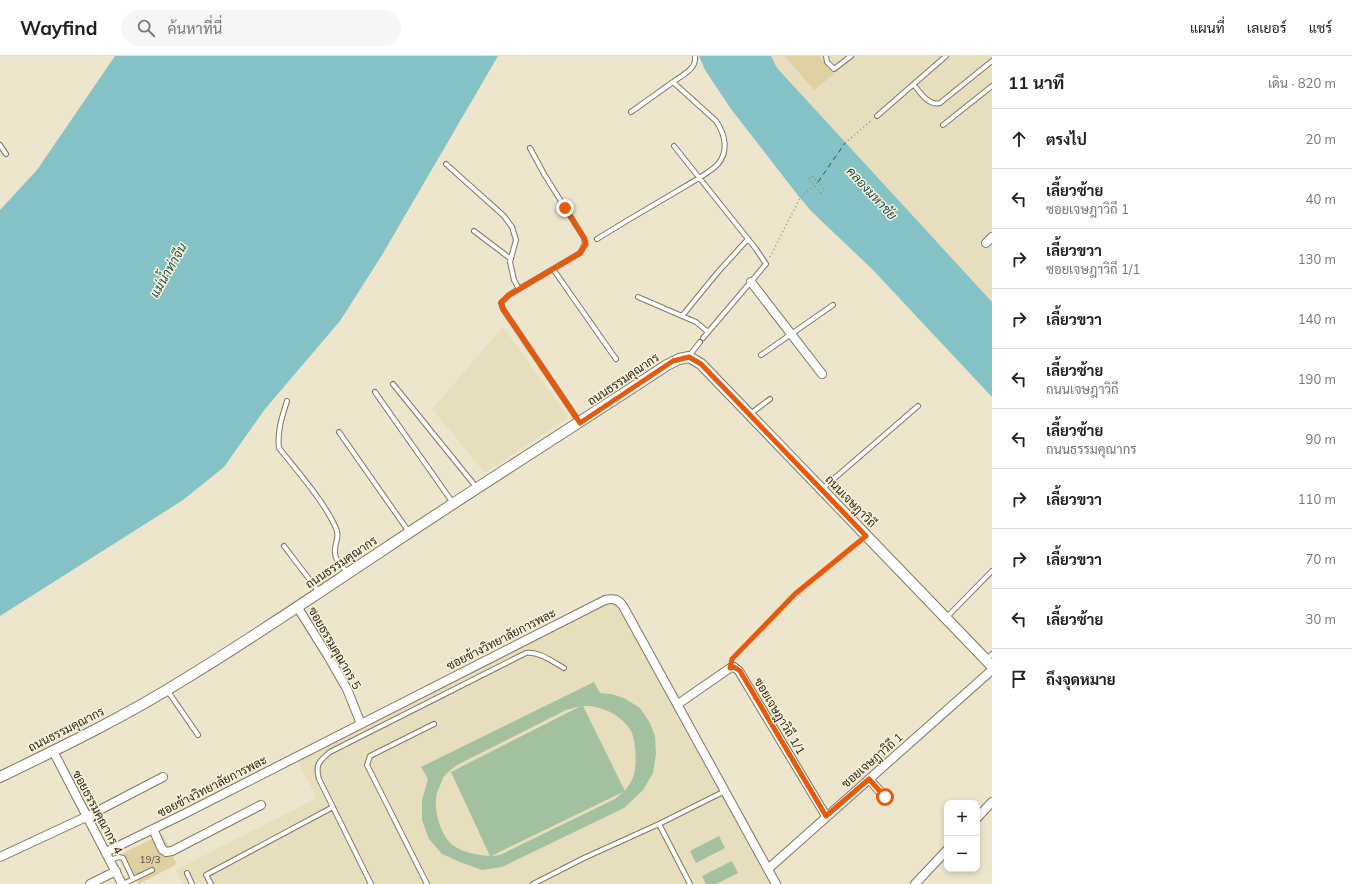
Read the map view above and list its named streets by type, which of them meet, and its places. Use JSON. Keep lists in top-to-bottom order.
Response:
{
  "streets": {
    "street": [
      "ถนนธรรมคุณากร",
      "ถนนเจษฎาวิถี",
      "ซอยข้างวิทยาลัยการพละ",
      "ซอยธรรมคุณากร 5",
      "ซอยเจษฎาวิถี 1/1",
      "ซอยเจษฎาวิถี 1",
      "ซอยธรรมคุณากร 4"
    ]
  },
  "crossings": [
    ["ถนนธรรมคุณากร", "ถนนเจษฎาวิถี"],
    ["ถนนธรรมคุณากร", "ซอยธรรมคุณากร 5"],
    ["ถนนธรรมคุณากร", "ซอยธรรมคุณากร 4"],
    ["ซอยข้างวิทยาลัยการพละ", "ซอยธรรมคุณากร 5"],
    ["ซอยข้างวิทยาลัยการพละ", "ซอยเจษฎาวิถี 1"],
    ["ซอยข้างวิทยาลัยการพละ", "ซอยธรรมคุณากร 4"],
    ["ซอยเจษฎาวิถี 1/1", "ซอยเจษฎาวิถี 1"]
  ],
  "water": ["คลองมหาชัย", "แม่น้ำท่าจีน"],
  "house_numbers": ["19/3"],
  "page": {
    "header": "Wayfind",
    "search": "ค้นหาที่นี่",
    "nav": ["แผนที่", "เลเยอร์", "แชร์"],
    "heading": ["11 นาที", "เดิน · 820 m"],
    "list": [
      ["ตรงไป", "20 m"],
      ["เลี้ยวซ้าย", "ซอยเจษฎาวิถี 1", "40 m"],
      ["เลี้ยวขวา", "ซอยเจษฎาวิถี 1/1", "130 m"],
      ["เลี้ยวขวา", "140 m"],
      ["เลี้ยวซ้าย", "ถนนเจษฎาวิถี", "190 m"],
      ["เลี้ยวซ้าย", "ถนนธรรมคุณากร", "90 m"],
      ["เลี้ยวขวา", "110 m"],
      ["เลี้ยวขวา", "70 m"],
      ["เลี้ยวซ้าย", "30 m"],
      "ถึงจุดหมาย"
    ],
    "map_buttons": ["+", "−"]
  }
}
